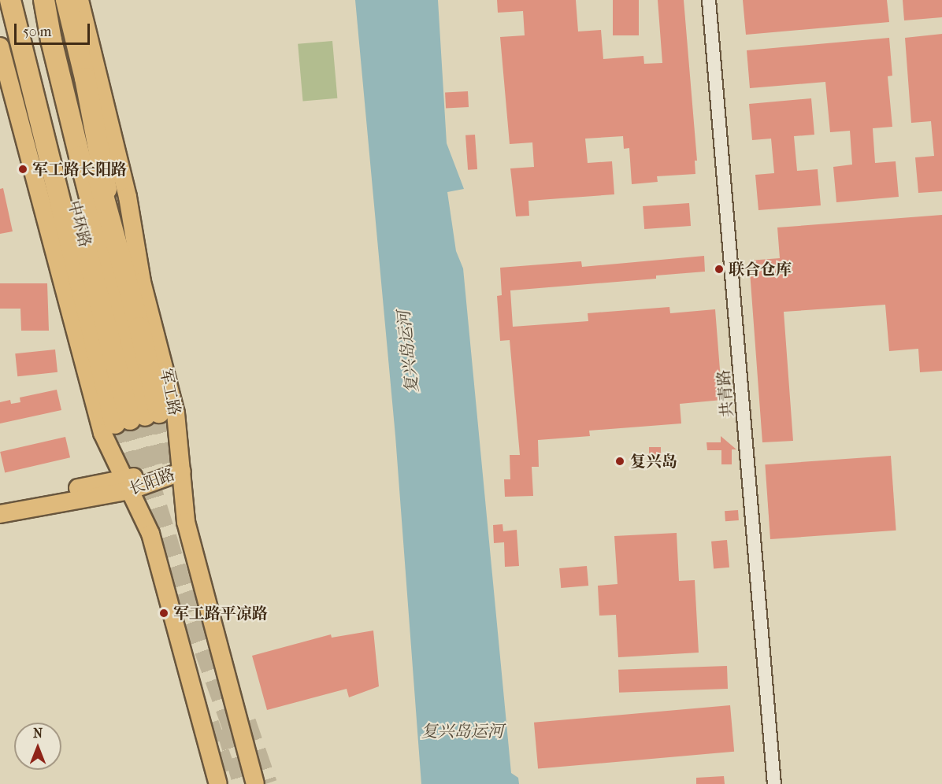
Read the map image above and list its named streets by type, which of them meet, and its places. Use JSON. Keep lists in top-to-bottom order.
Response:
{
  "streets": {
    "highway": ["中环路"],
    "main road": ["军工路", "长阳路"],
    "street": ["共青路"]
  },
  "crossings": [
    ["军工路", "长阳路"]
  ],
  "water": ["复兴岛运河"],
  "places": [
    "军工路长阳路",
    "联合仓库",
    "复兴岛",
    "军工路平凉路"
  ],
  "scale_bar": "50 m",
  "north": "top"
}
